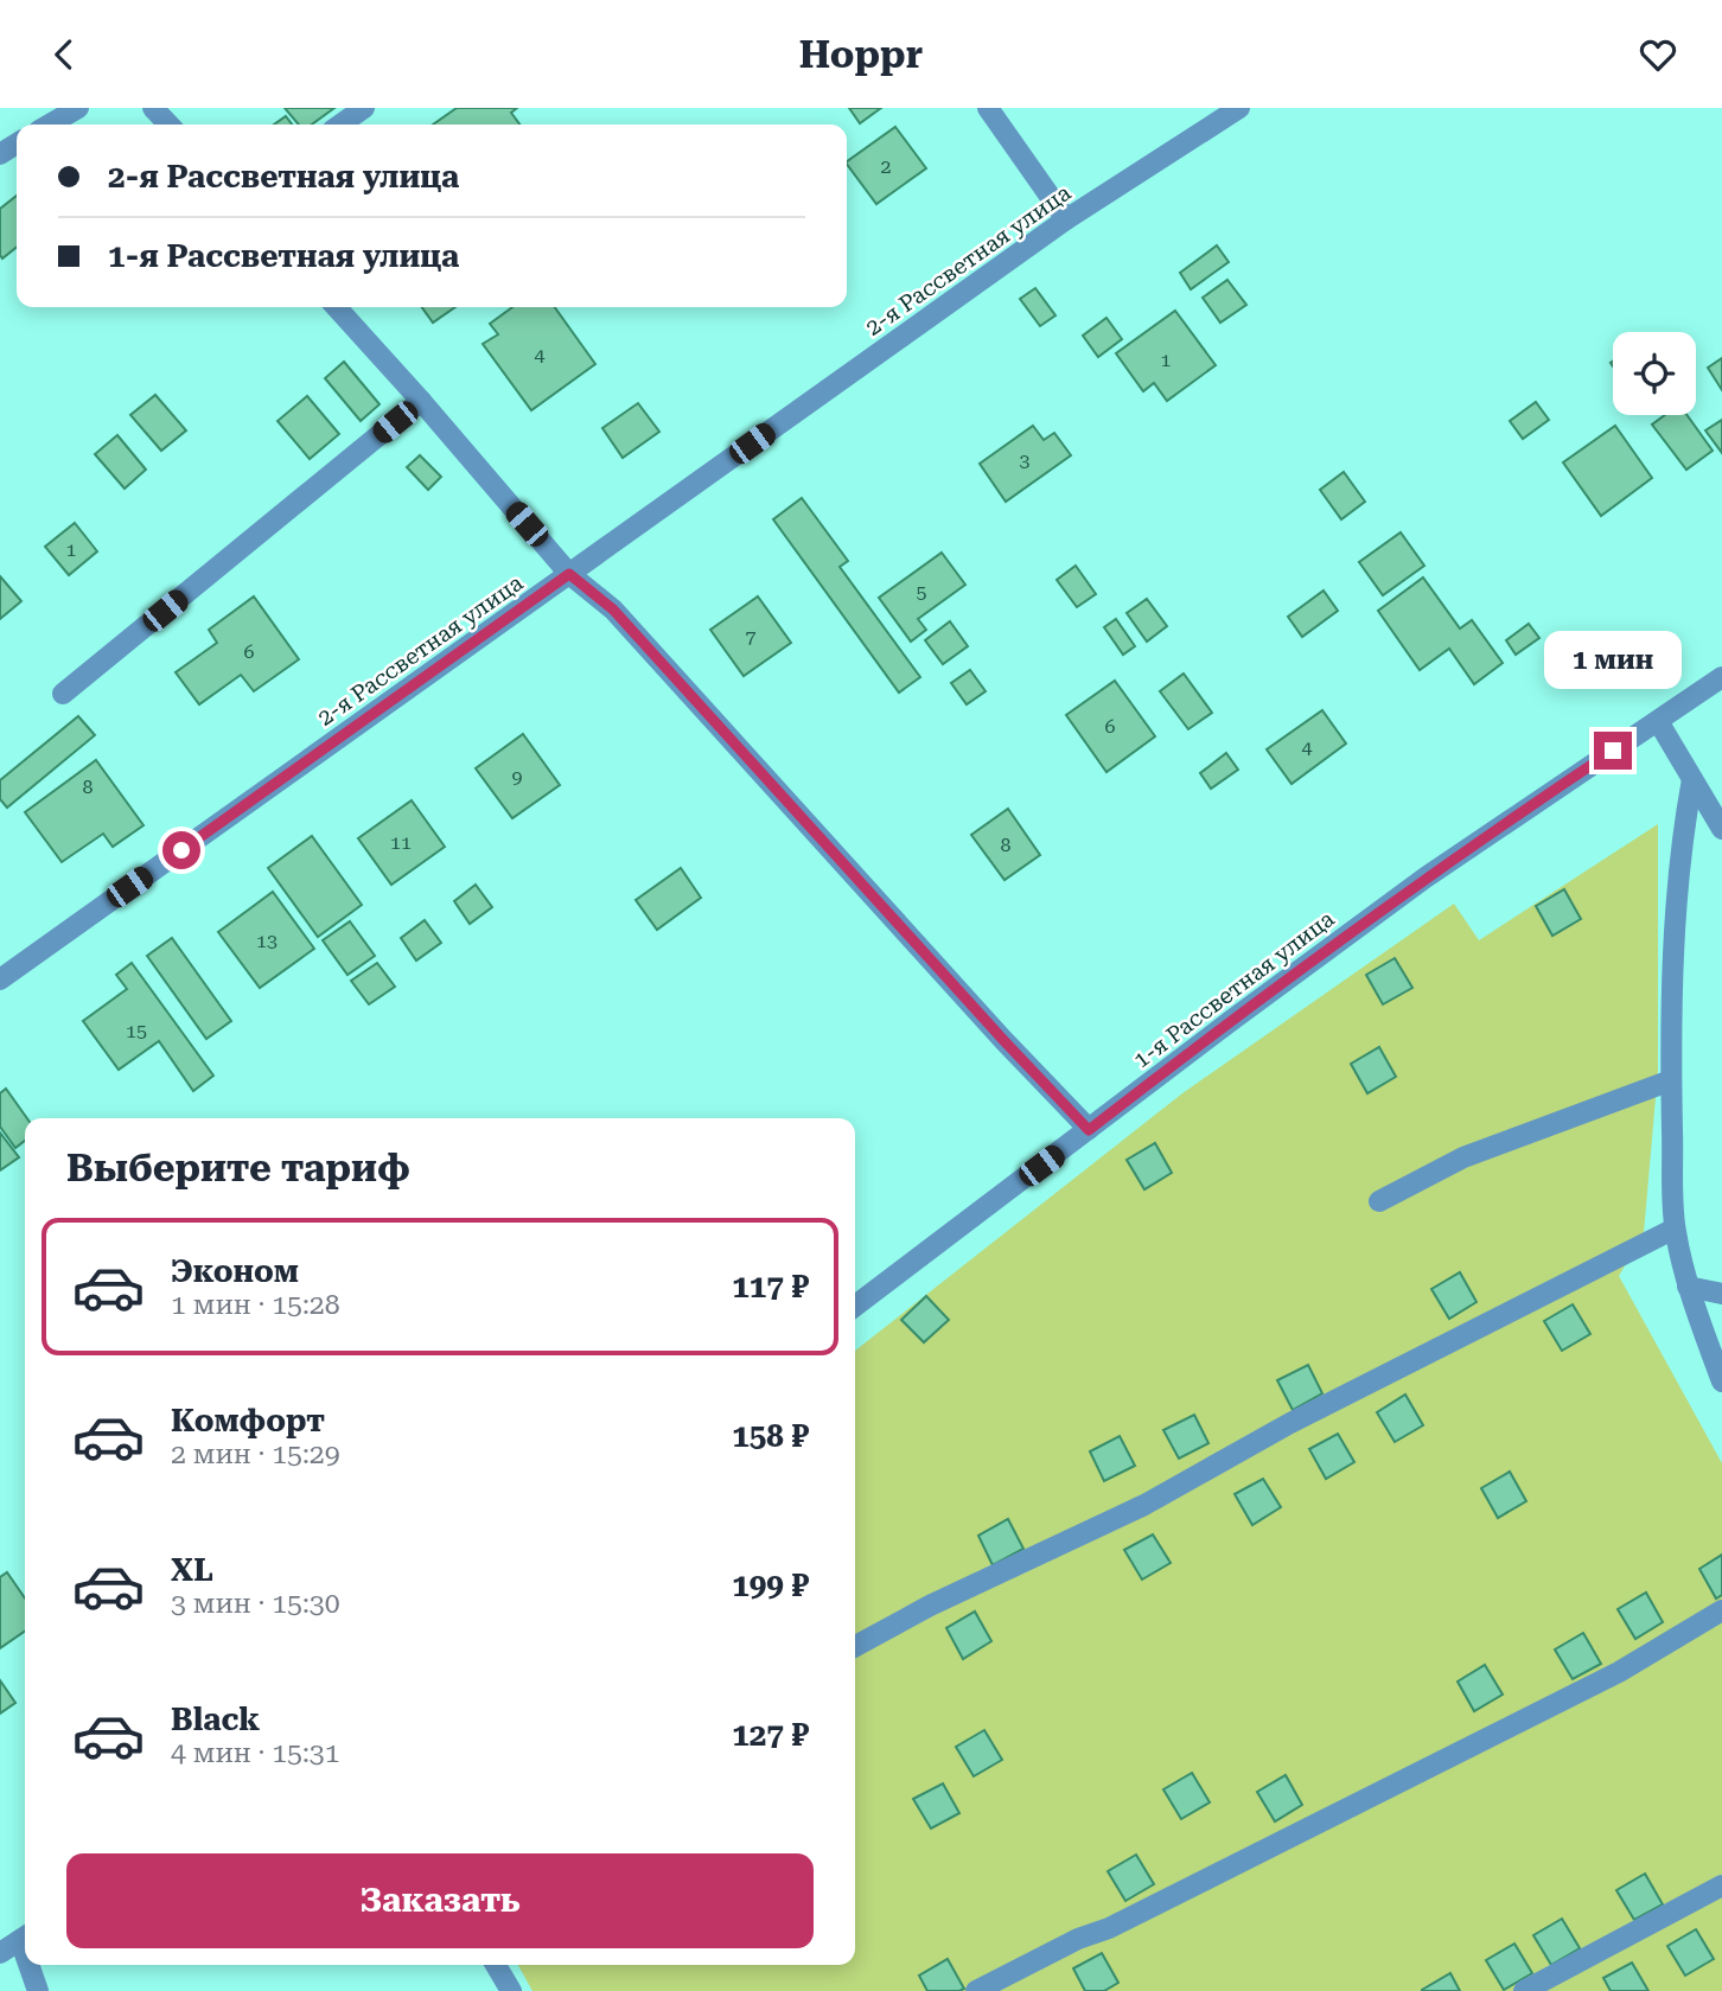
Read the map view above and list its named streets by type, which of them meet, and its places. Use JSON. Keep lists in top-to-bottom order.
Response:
{
  "streets": {
    "street": ["2-я Рассветная улица", "1-я Рассветная улица"]
  },
  "house_numbers": [
    "2",
    "4",
    "1",
    "3",
    "1",
    "5",
    "7",
    "6",
    "6",
    "4",
    "9",
    "8",
    "11",
    "8",
    "13",
    "15"
  ],
  "page": {
    "header": "Hoppr",
    "banner": ["2-я Рассветная улица", "1-я Рассветная улица"],
    "bubble": "1 мин",
    "heading": "Выберите тариф",
    "list": [
      {
        "name": "Эконом",
        "note": "1 мин · 15:28",
        "value": "117 ₽"
      },
      {
        "name": "Комфорт",
        "note": "2 мин · 15:29",
        "value": "158 ₽"
      },
      {
        "name": "XL",
        "note": "3 мин · 15:30",
        "value": "199 ₽"
      },
      {
        "name": "Black",
        "note": "4 мин · 15:31",
        "value": "127 ₽"
      }
    ],
    "buttons": "Заказать"
  }
}
